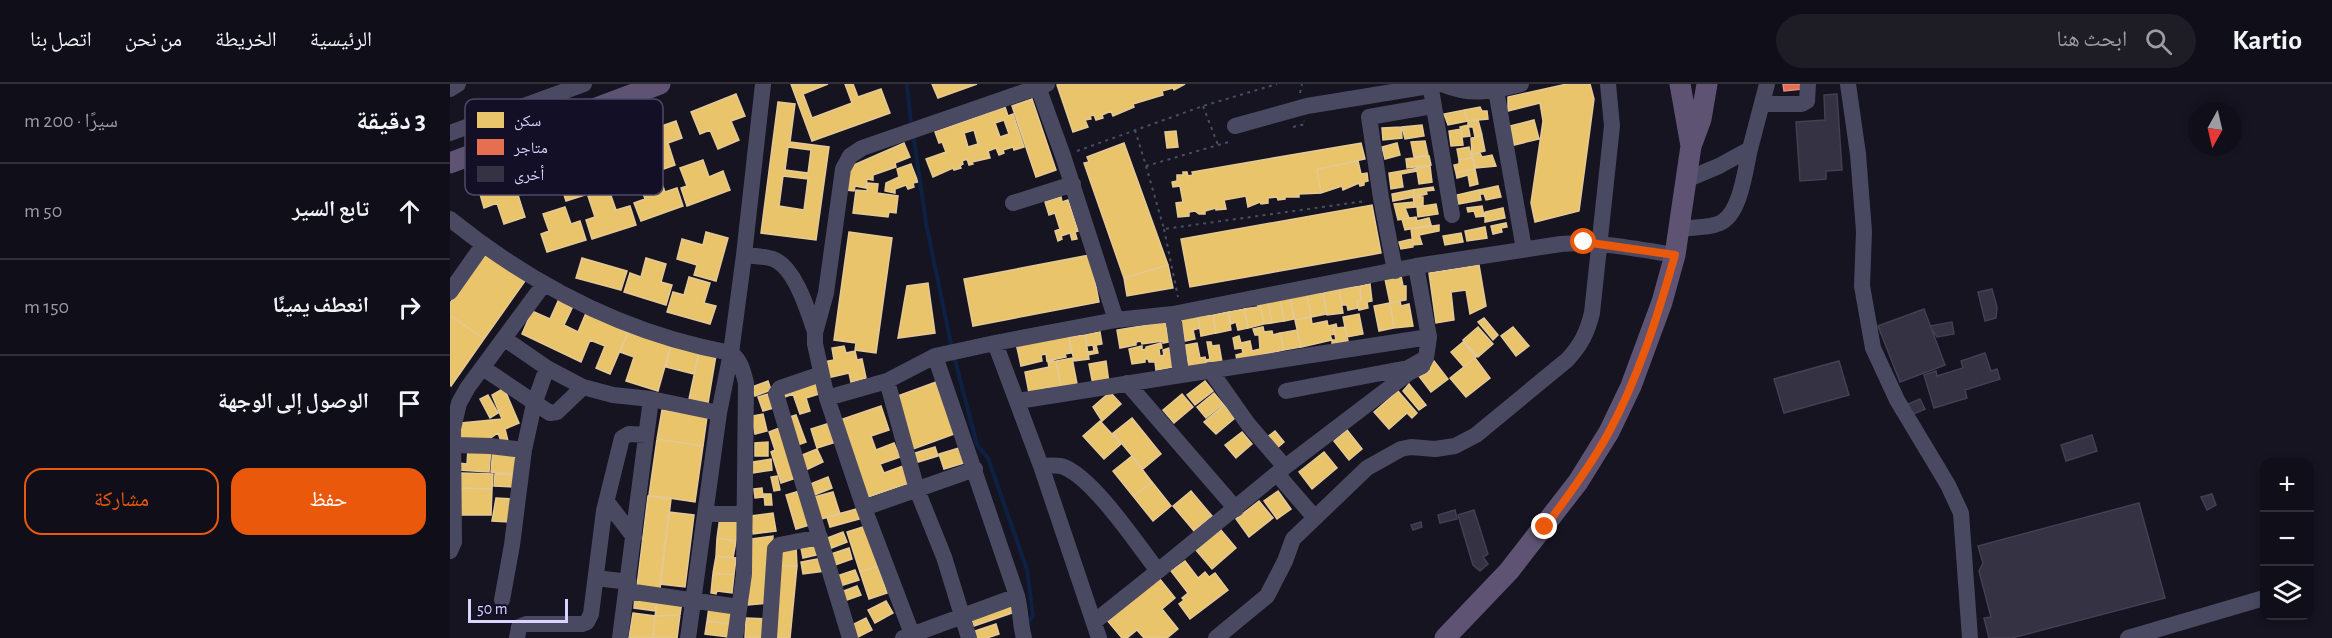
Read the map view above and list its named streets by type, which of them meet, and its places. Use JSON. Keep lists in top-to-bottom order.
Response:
{
  "legend": ["سكن", "متاجر", "أخرى"],
  "scale_bar": "50 m",
  "north": "bottom",
  "page": {
    "header": "Kartio",
    "search": "ابحث هنا",
    "nav": [
      "الرئيسية",
      "الخريطة",
      "من نحن",
      "اتصل بنا"
    ],
    "heading": ["3 دقيقة", "سيرًا · 200 m"],
    "list": [
      ["تابع السير", "50 m"],
      ["انعطف يمينًا", "150 m"],
      "الوصول إلى الوجهة"
    ],
    "buttons": ["حفظ", "مشاركة"],
    "map_buttons": ["+", "−"],
    "scale": "50 m"
  }
}
